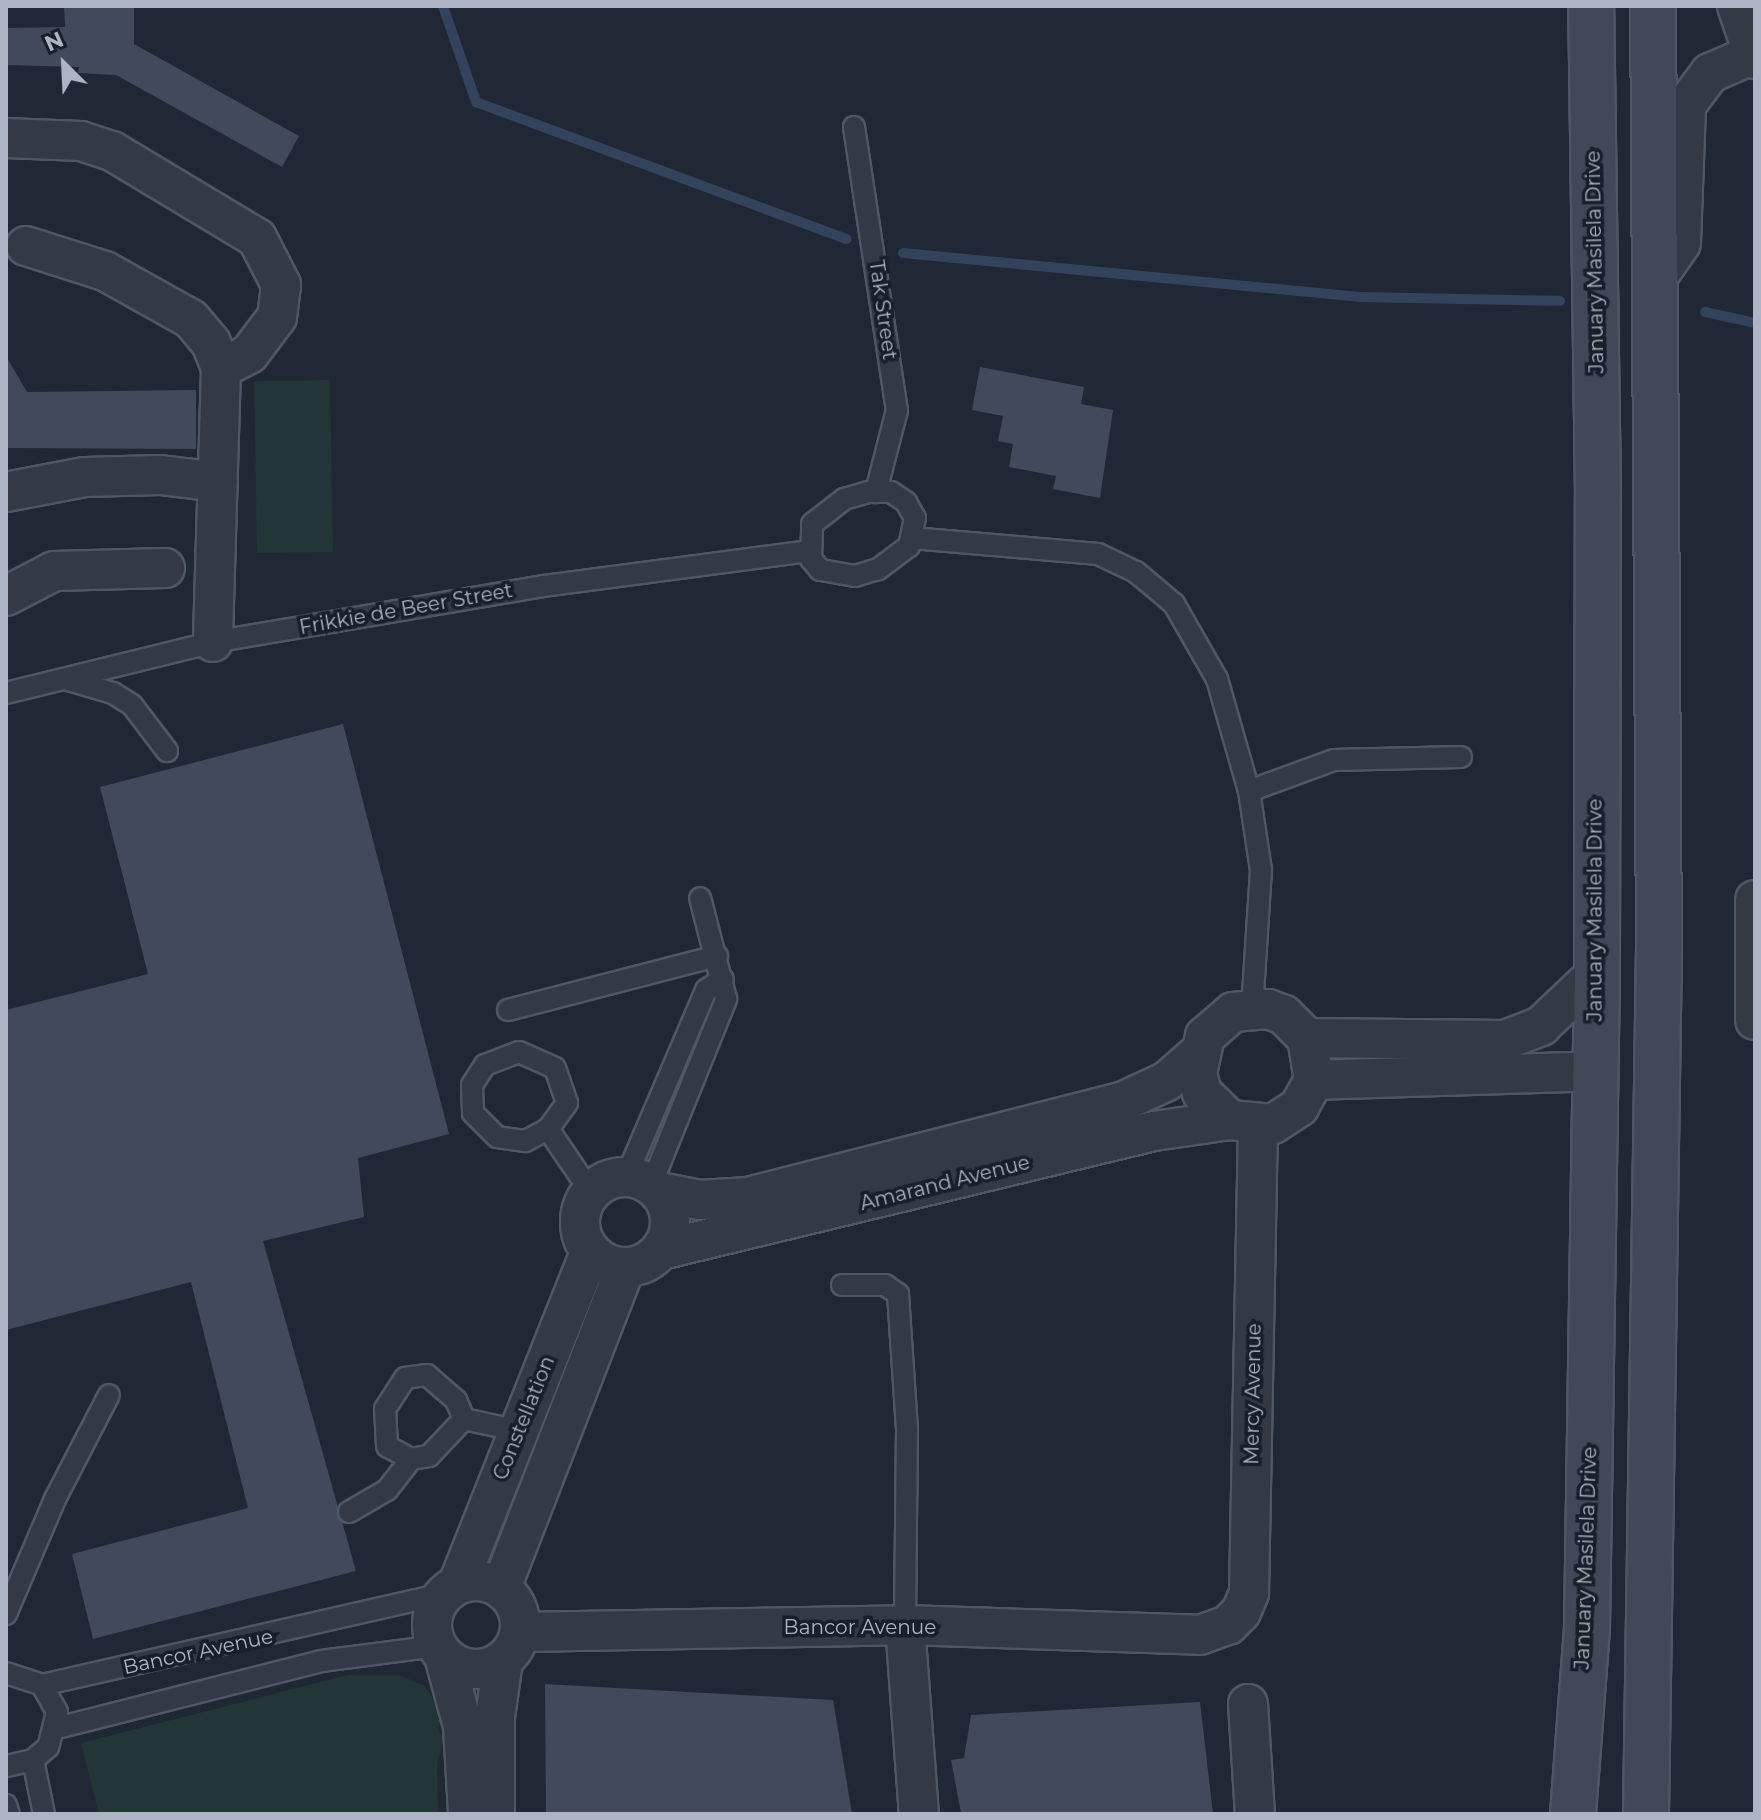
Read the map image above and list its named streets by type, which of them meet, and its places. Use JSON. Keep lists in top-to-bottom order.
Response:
{
  "streets": {
    "main road": ["January Masilela Drive"],
    "street": [
      "Amarand Avenue",
      "Mercy Avenue",
      "Constellation",
      "Bancor Avenue"
    ],
    "lane": ["Tak Street", "Frikkie de Beer Street"]
  },
  "crossings": [
    ["Tak Street", "Frikkie de Beer Street"],
    ["Amarand Avenue", "Mercy Avenue"],
    ["Amarand Avenue", "Constellation"],
    ["Mercy Avenue", "Bancor Avenue"],
    ["Constellation", "Bancor Avenue"]
  ],
  "north": "top left"
}
